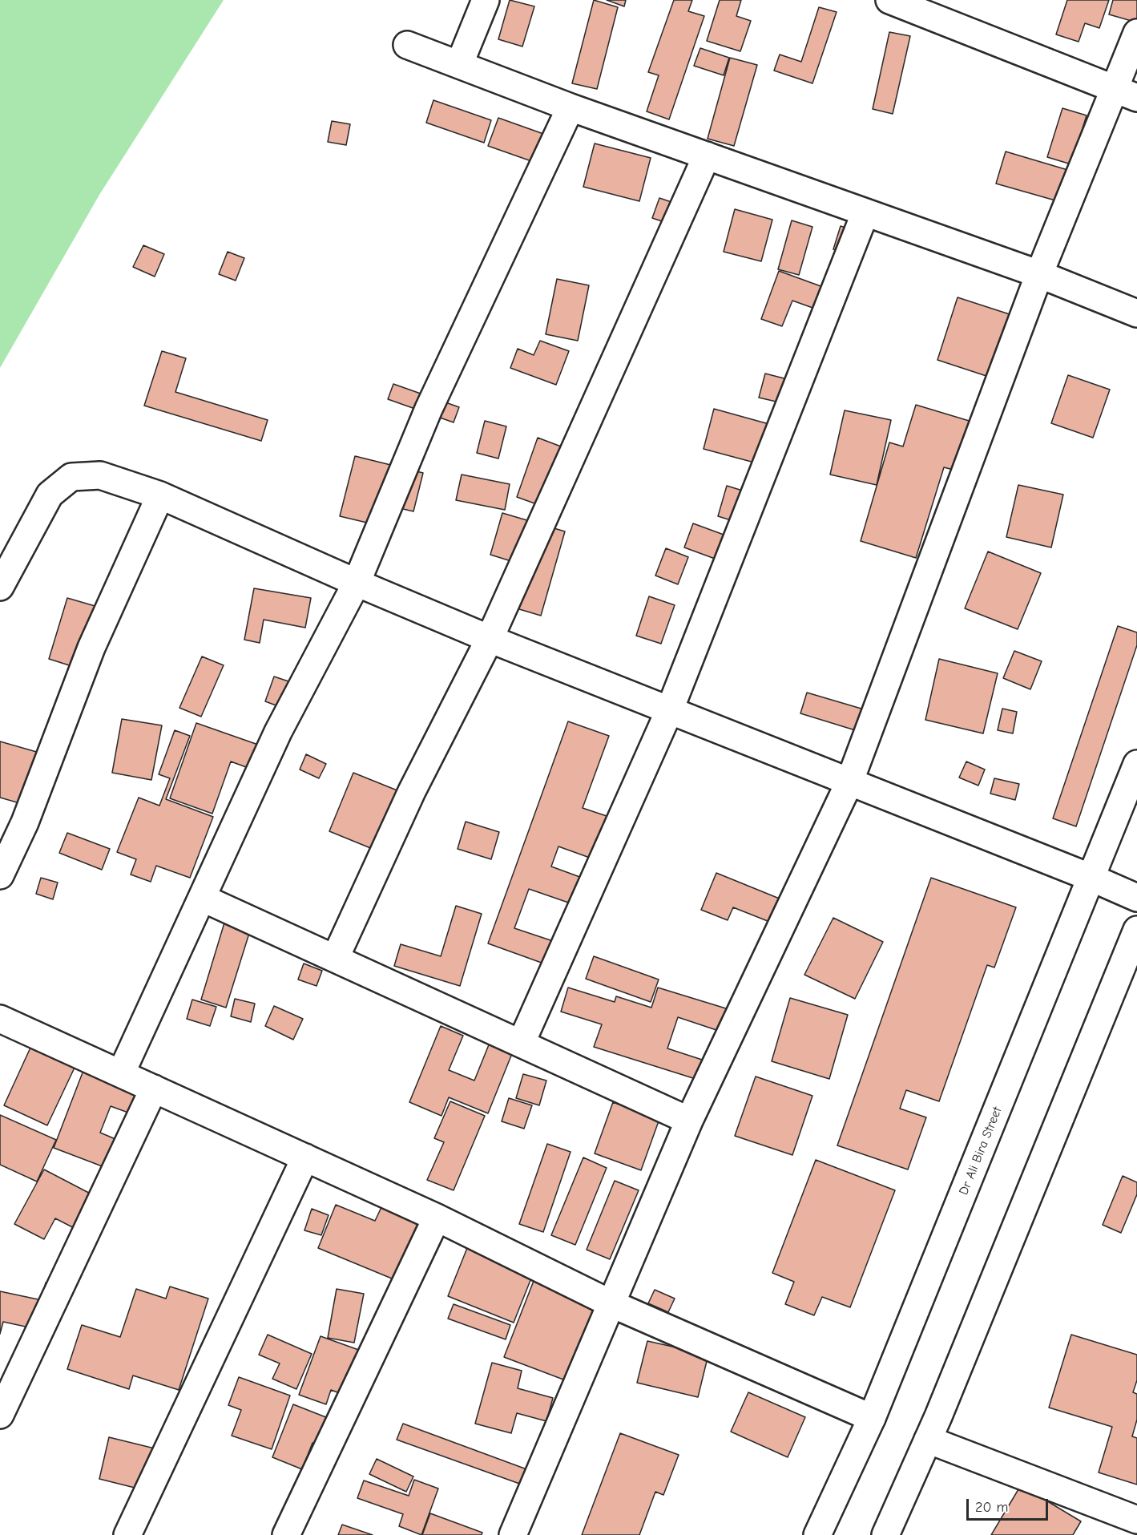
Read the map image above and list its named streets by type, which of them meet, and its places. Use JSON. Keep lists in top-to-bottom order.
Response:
{
  "streets": {
    "street": ["Dr Ali Bira Street"]
  },
  "scale_bar": "20 m"
}
